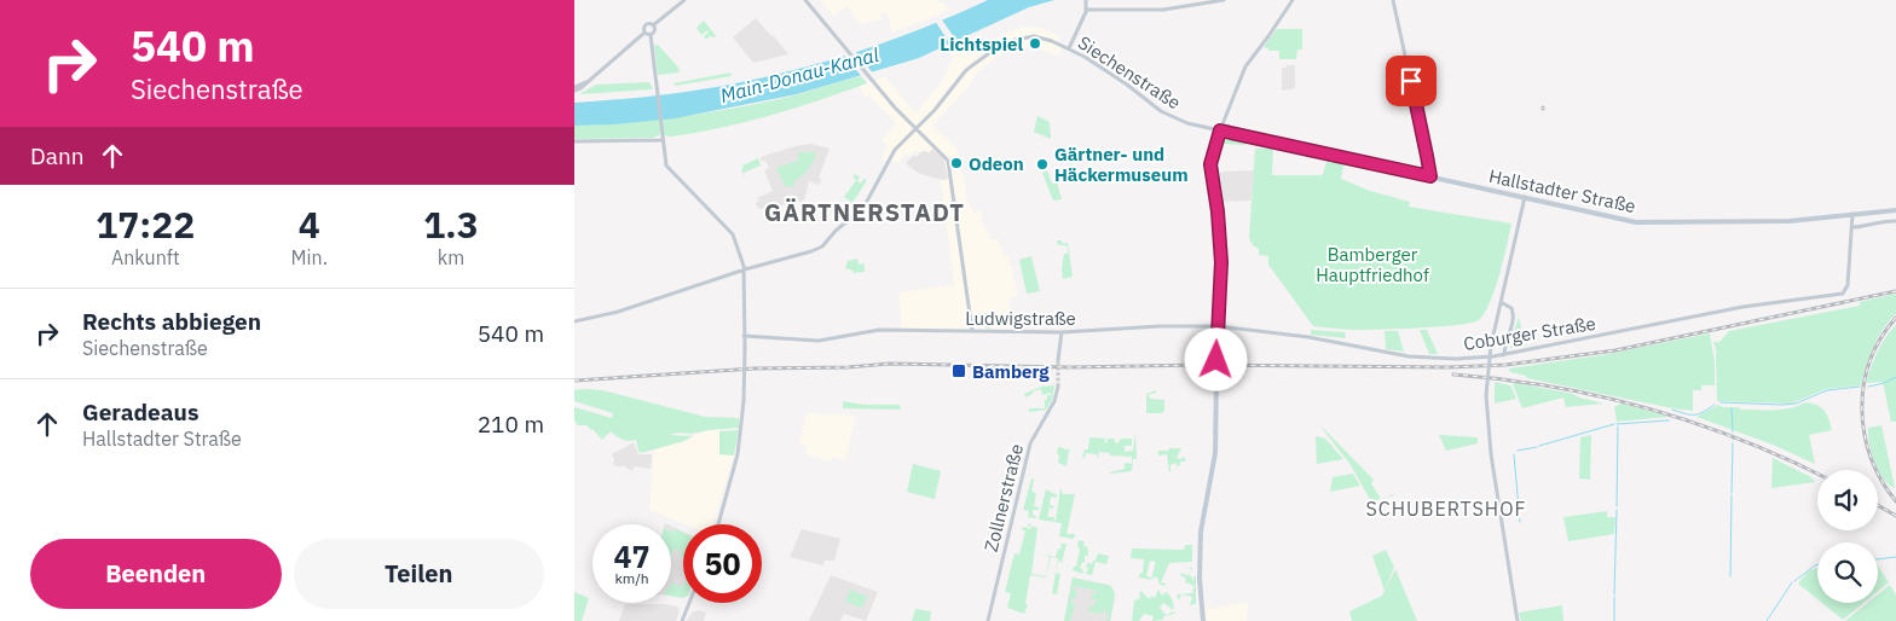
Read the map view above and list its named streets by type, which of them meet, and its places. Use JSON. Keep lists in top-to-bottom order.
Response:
{
  "streets": {
    "main road": ["Siechenstraße", "Hallstadter Straße"],
    "street": ["Ludwigstraße", "Coburger Straße", "Zollnerstraße"]
  },
  "crossings": [
    ["Siechenstraße", "Hallstadter Straße"],
    ["Ludwigstraße", "Coburger Straße"]
  ],
  "districts": ["GÄRTNERSTADT", "SCHUBERTSHOF"],
  "water": ["Main-Donau-Kanal"],
  "parks": ["Bamberger Hauptfriedhof"],
  "places": {
    "other": ["Lichtspiel", "Odeon", "Gärtner- und Häckermuseum"],
    "transit": ["Bamberg"]
  },
  "page": {
    "turn": ["540 m", "Siechenstraße"],
    "then": "Dann",
    "eta": [
      "17:22",
      "Ankunft",
      "4",
      "Min.",
      "1.3",
      "km"
    ],
    "list": [
      {
        "name": "Rechts abbiegen",
        "note": "Siechenstraße",
        "value": "540 m"
      },
      {
        "name": "Geradeaus",
        "note": "Hallstadter Straße",
        "value": "210 m"
      }
    ],
    "speed": "47 km/h",
    "limit": "50",
    "buttons": ["Beenden", "Teilen"]
  }
}
